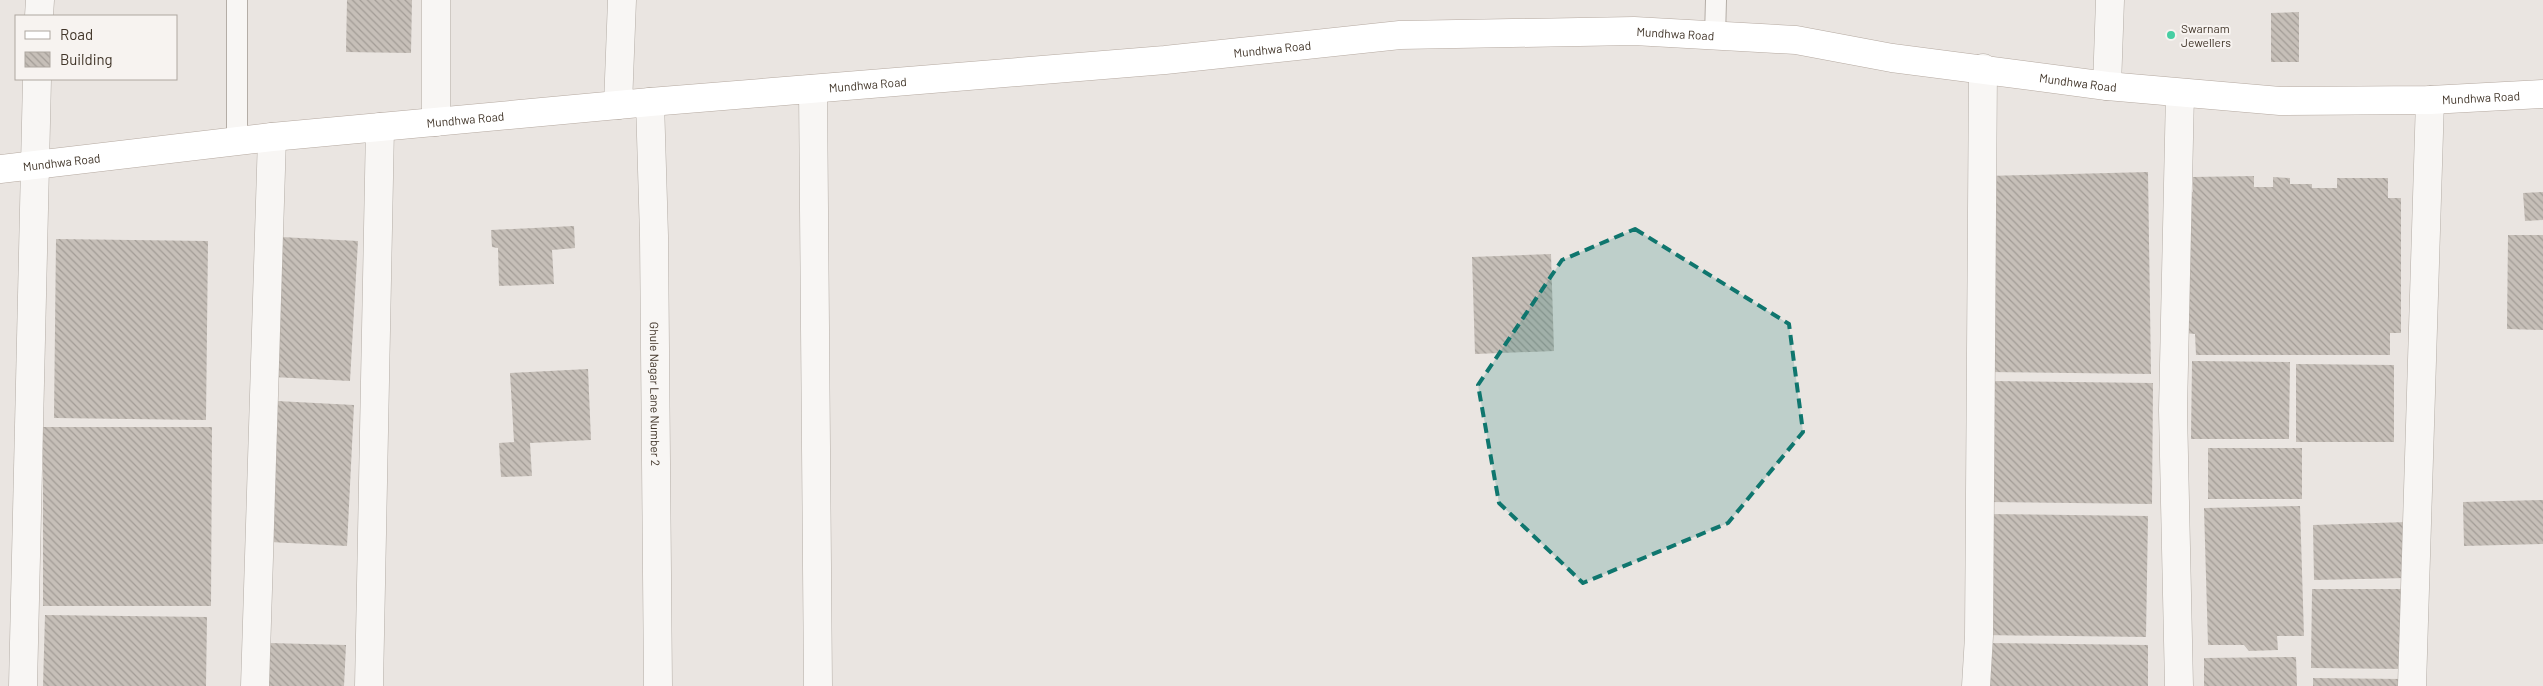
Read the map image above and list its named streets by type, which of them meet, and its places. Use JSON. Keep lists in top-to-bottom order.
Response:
{
  "streets": {
    "main road": ["Mundhwa Road"],
    "street": ["Ghule Nagar Lane Number 2"]
  },
  "crossings": [
    ["Mundhwa Road", "Ghule Nagar Lane Number 2"]
  ],
  "places": ["Swarnam Jewellers"],
  "legend": ["Road", "Building"]
}
